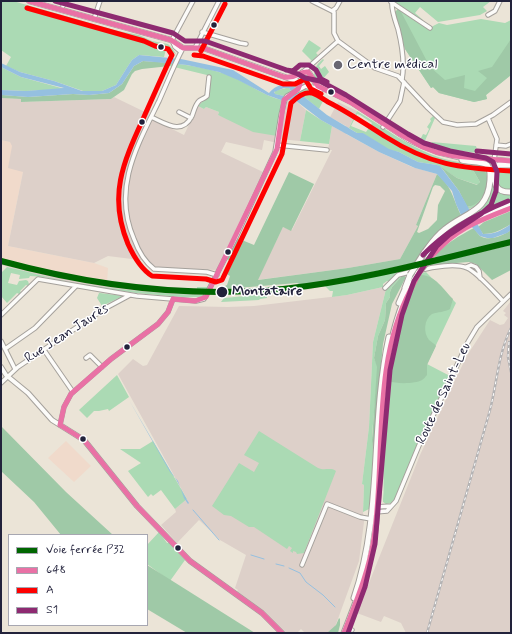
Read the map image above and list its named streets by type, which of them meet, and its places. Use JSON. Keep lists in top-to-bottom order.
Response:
{
  "streets": {
    "street": ["Rue Jean Jaurès", "Route de Saint-Leu"]
  },
  "places": ["Centre médical", "Montataire"],
  "lines": [
    "transit line 648",
    "transit line S1",
    "transit line A",
    "rail line P32"
  ],
  "legend": [
    "Voie ferrée P32",
    "648",
    "A",
    "S1"
  ]
}
